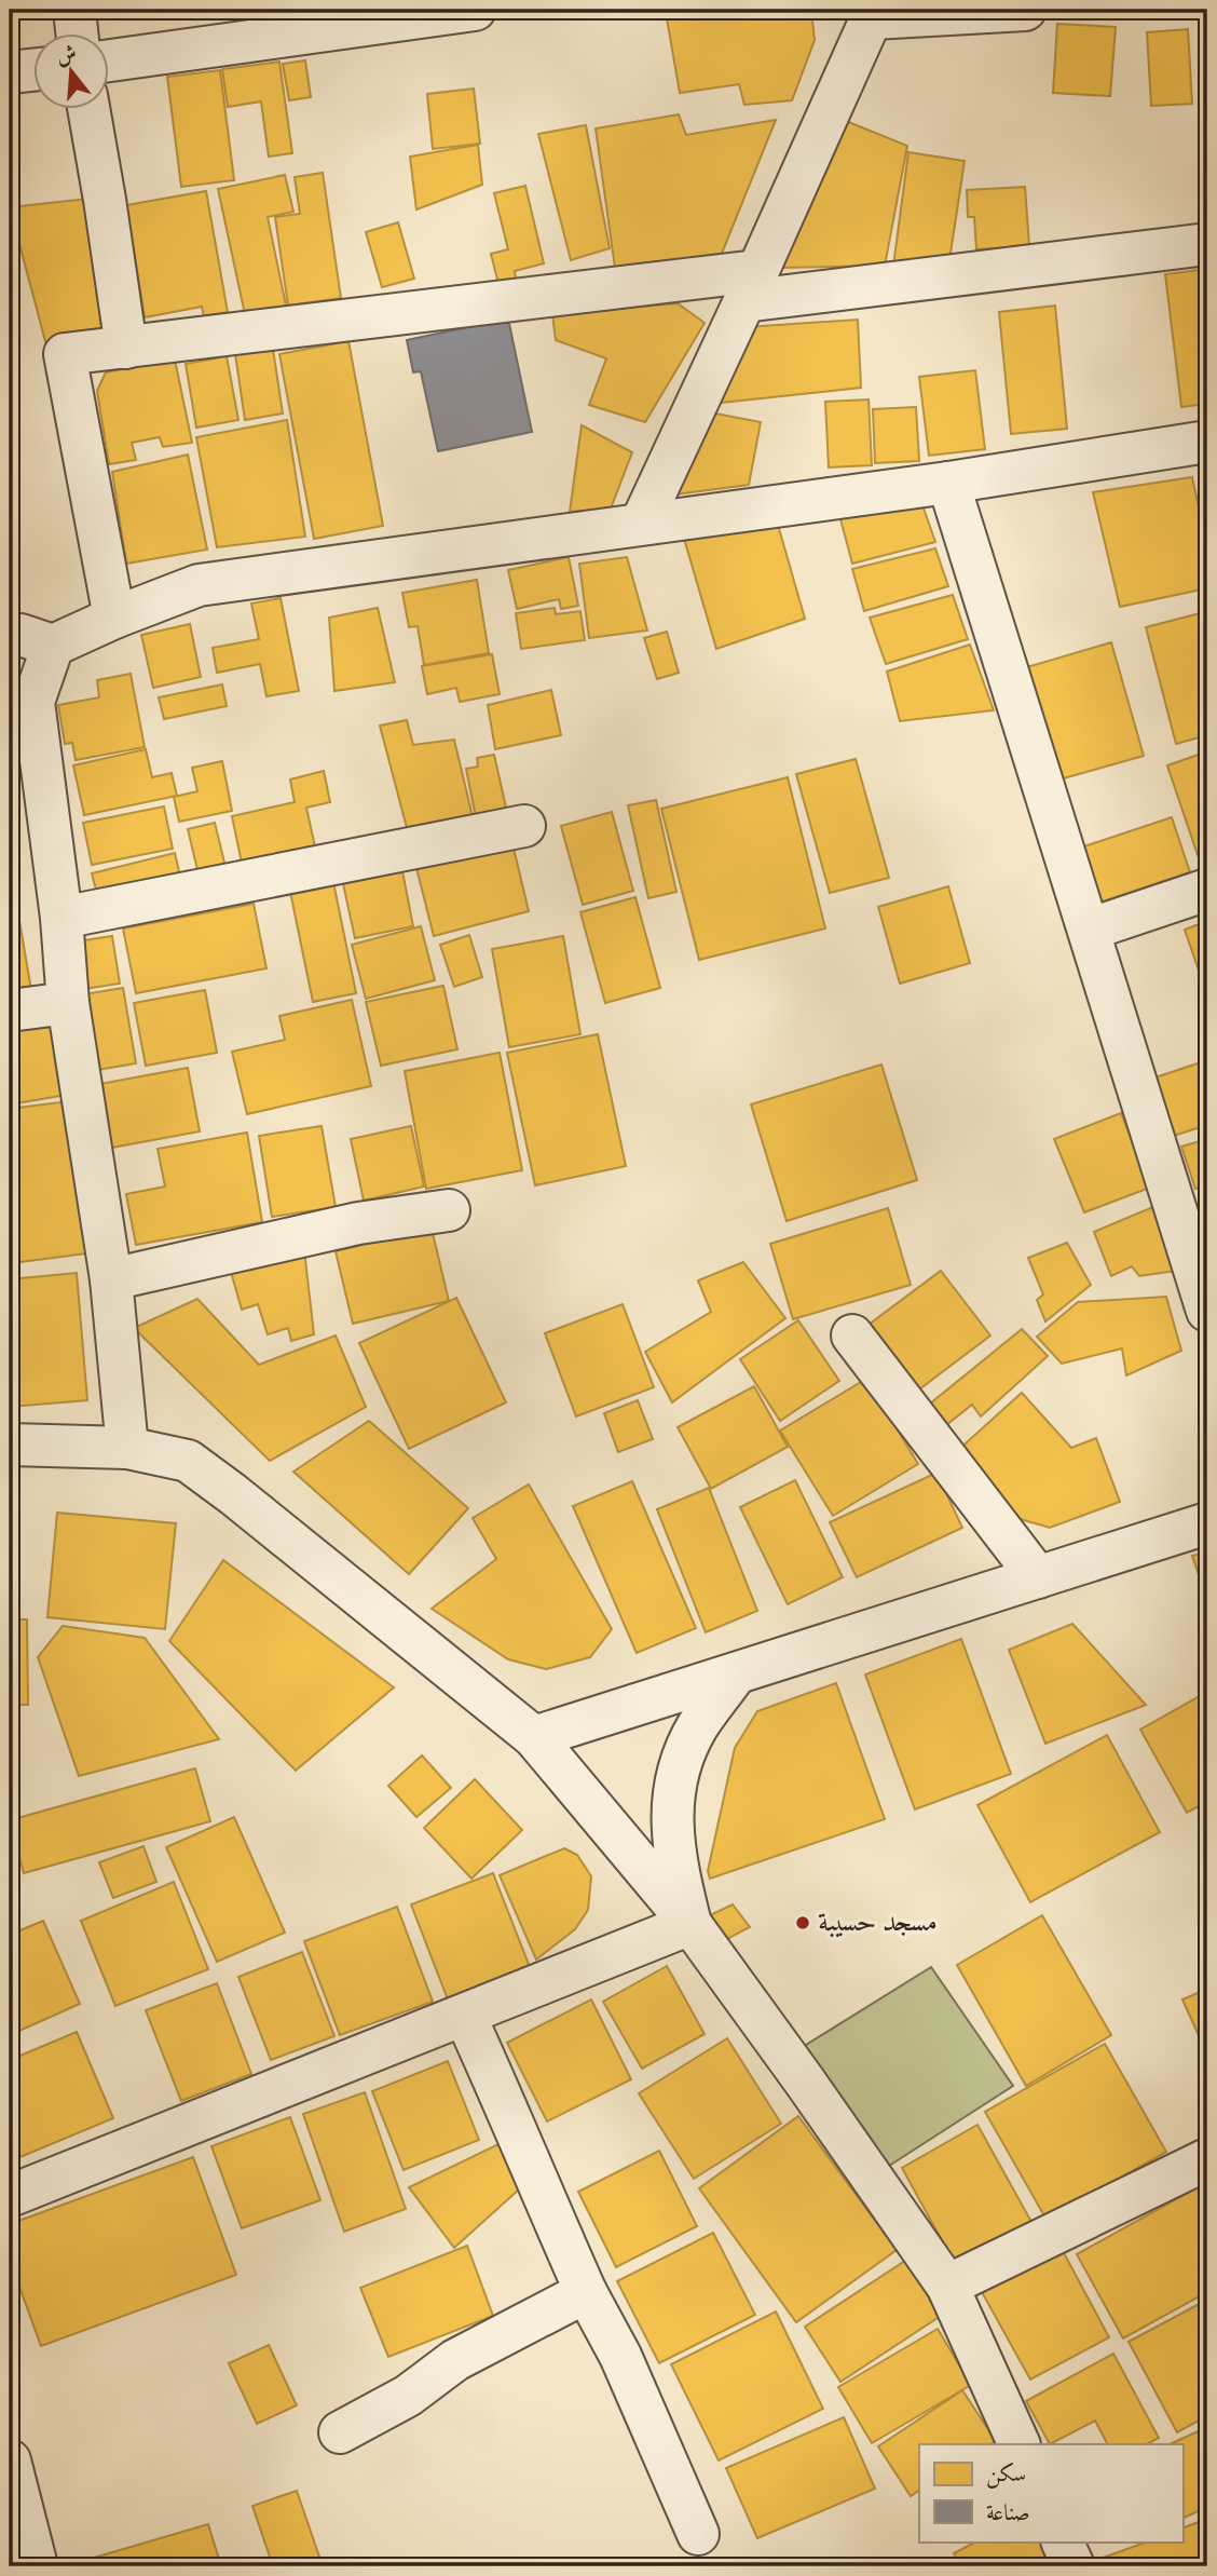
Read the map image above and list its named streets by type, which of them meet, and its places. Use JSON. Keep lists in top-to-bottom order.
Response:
{
  "places": ["مسجد حسيبة"],
  "legend": ["سكن", "صناعة"],
  "north": "top"
}
